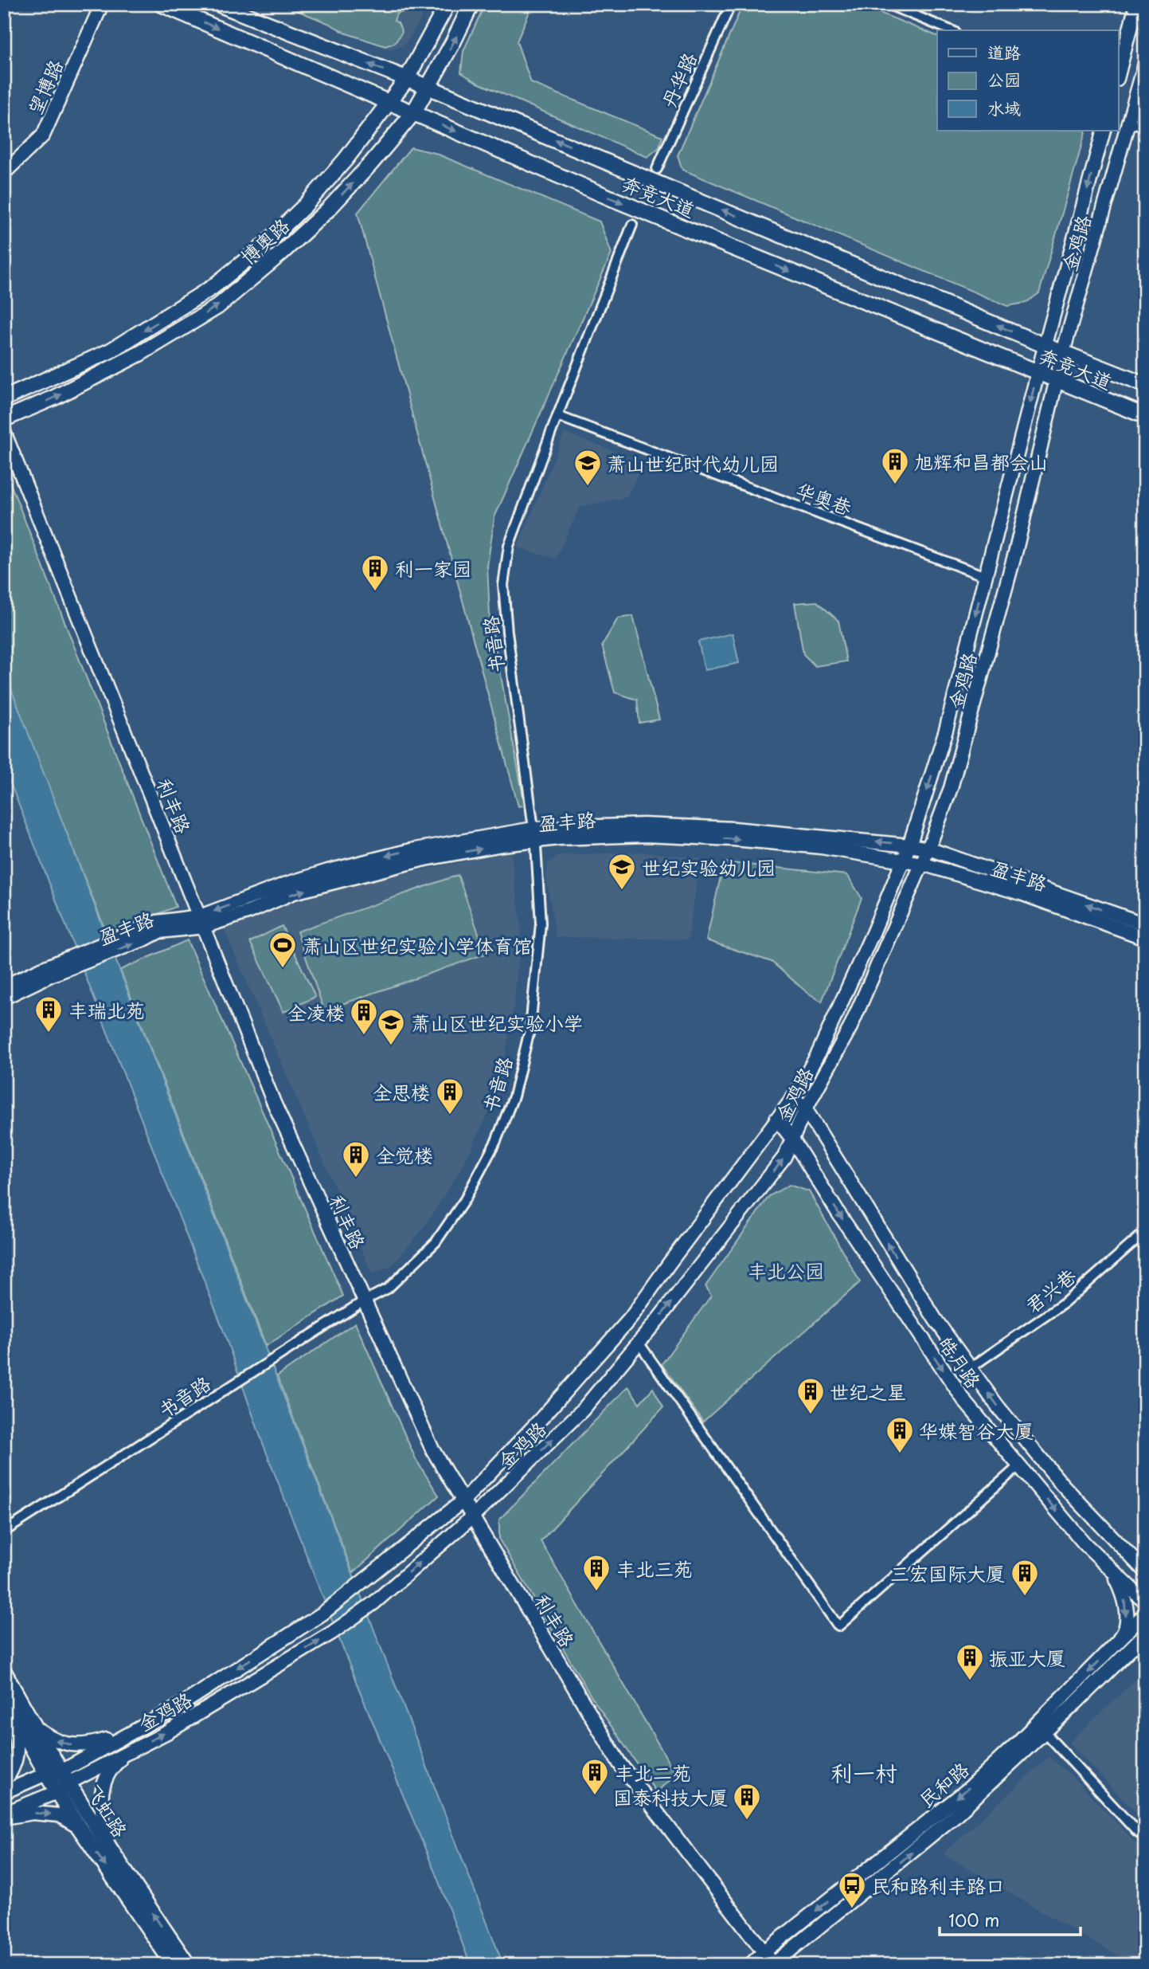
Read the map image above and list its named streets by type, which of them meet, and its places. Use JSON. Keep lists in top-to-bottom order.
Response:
{
  "streets": {
    "main road": [
      "望博路",
      "奔竞大道",
      "博奥路",
      "金鸡路",
      "利丰路",
      "盈丰路",
      "皓月路",
      "民和路",
      "飞虹路"
    ],
    "street": [
      "丹华路",
      "华奥巷",
      "书音路",
      "君兴巷"
    ]
  },
  "crossings": [
    ["奔竞大道", "博奥路"],
    ["奔竞大道", "金鸡路"],
    ["金鸡路", "华奥巷"],
    ["金鸡路", "利丰路"],
    ["金鸡路", "盈丰路"],
    ["金鸡路", "皓月路"],
    ["金鸡路", "飞虹路"],
    ["华奥巷", "书音路"],
    ["书音路", "利丰路"],
    ["书音路", "盈丰路"],
    ["利丰路", "盈丰路"],
    ["利丰路", "民和路"],
    ["君兴巷", "皓月路"]
  ],
  "districts": ["利一村"],
  "parks": ["丰北公园"],
  "places": {
    "building": [
      "旭辉和昌都会山",
      "利一家园",
      "丰瑞北苑",
      "全凌楼",
      "全思楼",
      "全觉楼",
      "世纪之星",
      "华媒智谷大厦",
      "丰北三苑",
      "三宏国际大厦",
      "振亚大厦",
      "丰北二苑",
      "国泰科技大厦"
    ],
    "school or university": ["萧山世纪时代幼儿园", "世纪实验幼儿园", "萧山区世纪实验小学"],
    "sports": ["萧山区世纪实验小学体育馆"],
    "bus stop": ["民和路利丰路口"]
  },
  "legend": ["道路", "公园", "水域"],
  "scale_bar": "100 m"
}
